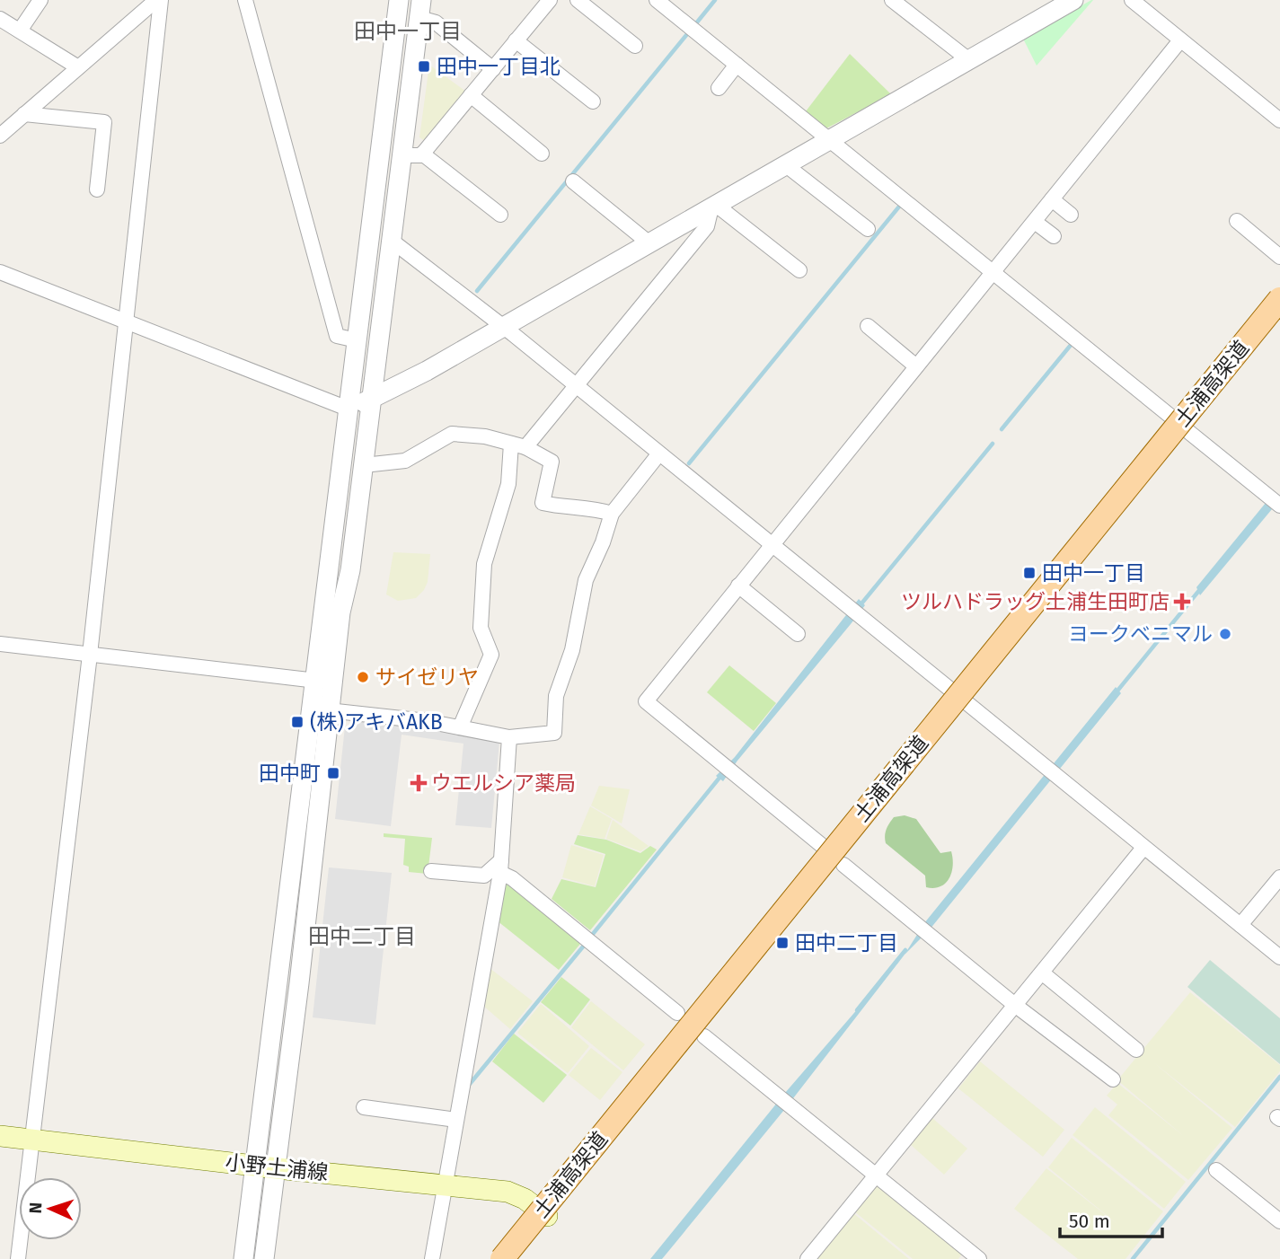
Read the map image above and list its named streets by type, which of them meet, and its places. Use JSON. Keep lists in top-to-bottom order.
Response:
{
  "streets": {
    "main road": ["土浦高架道", "小野土浦線"]
  },
  "districts": ["田中一丁目", "田中二丁目"],
  "places": {
    "transit": [
      "田中一丁目北",
      "田中一丁目",
      "(株)アキバAKB",
      "田中町",
      "田中二丁目"
    ],
    "health": ["ツルハドラッグ土浦生田町店", "ウエルシア薬局"],
    "other": ["ヨークベニマル", "サイゼリヤ"]
  },
  "scale_bar": "50 m",
  "north": "left"
}
